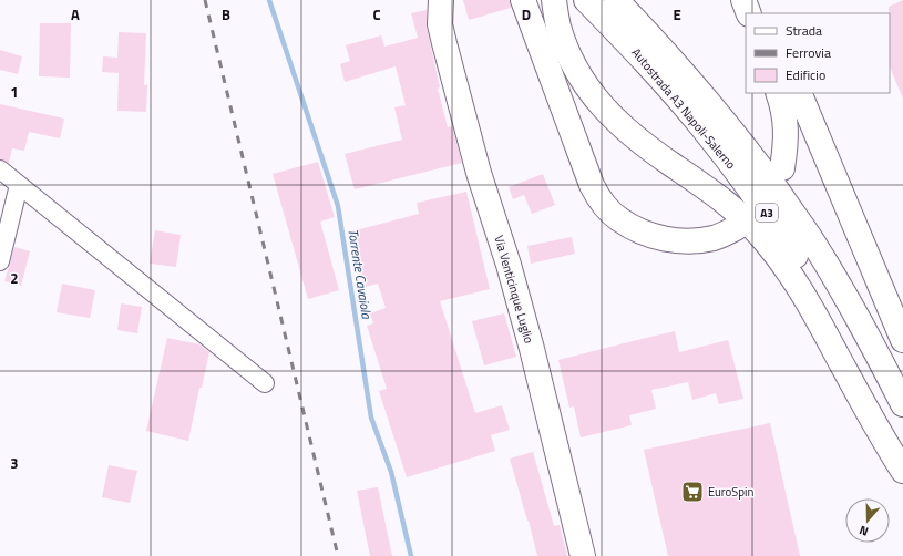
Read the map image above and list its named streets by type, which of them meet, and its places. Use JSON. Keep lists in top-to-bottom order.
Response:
{
  "streets": {
    "main road": ["Autostrada A3 Napoli-Salerno", "A3", "Via Venticinque Luglio"]
  },
  "water": ["Torrente Cavaiola"],
  "places": {
    "supermarket": ["EuroSpin"]
  },
  "legend": ["Strada", "Ferrovia", "Edificio"],
  "north": "bottom",
  "grid": {
    "columns": [
      "A",
      "B",
      "C",
      "D",
      "E"
    ],
    "rows": ["1", "2", "3"]
  }
}
